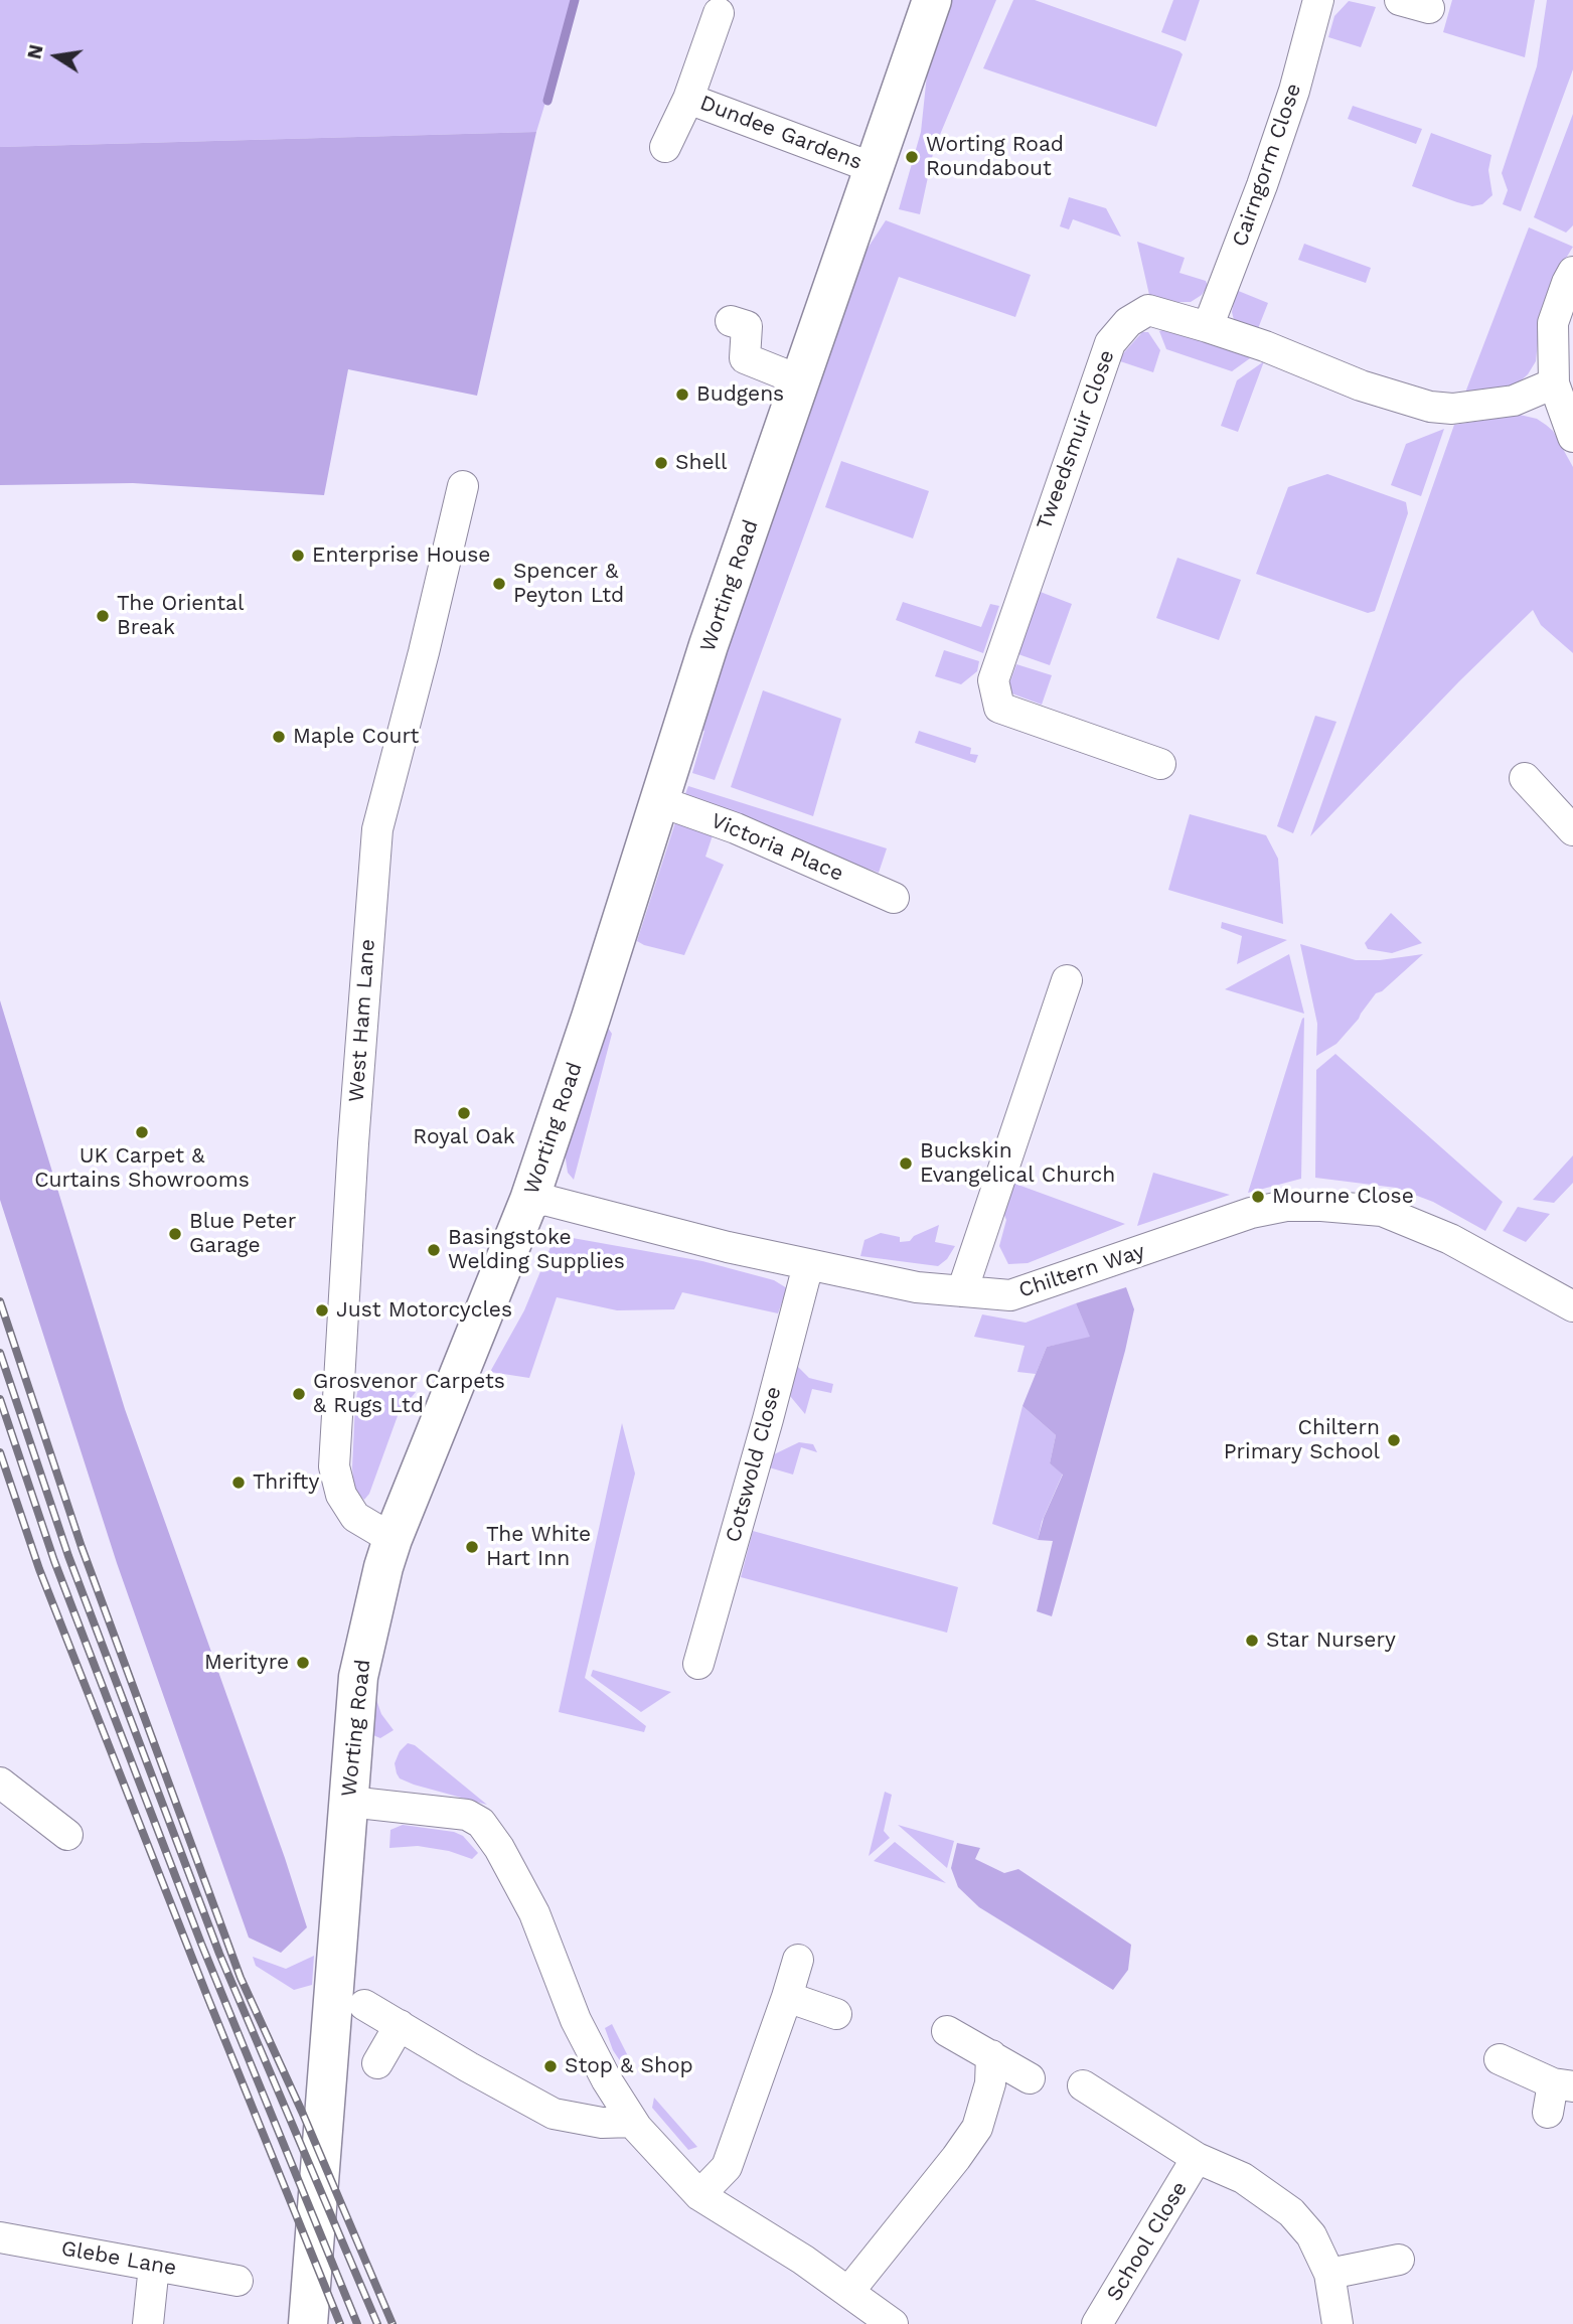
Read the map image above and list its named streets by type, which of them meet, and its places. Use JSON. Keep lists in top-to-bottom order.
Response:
{
  "streets": {
    "main road": ["Worting Road"],
    "street": [
      "Dundee Gardens",
      "Cairngorm Close",
      "Tweedsmuir Close",
      "Victoria Place",
      "West Ham Lane",
      "Chiltern Way",
      "Cotswold Close",
      "School Close",
      "Glebe Lane"
    ]
  },
  "crossings": [
    ["Dundee Gardens", "Worting Road"],
    ["Cairngorm Close", "Tweedsmuir Close"],
    ["Worting Road", "Victoria Place"],
    ["Worting Road", "West Ham Lane"],
    ["Worting Road", "Chiltern Way"],
    ["Chiltern Way", "Cotswold Close"]
  ],
  "places": [
    "Worting Road Roundabout",
    "Budgens",
    "Shell",
    "Enterprise House",
    "Spencer & Peyton Ltd",
    "The Oriental Break",
    "Maple Court",
    "Royal Oak",
    "UK Carpet & Curtains Showrooms",
    "Buckskin Evangelical Church",
    "Mourne Close",
    "Blue Peter Garage",
    "Basingstoke Welding Supplies",
    "Just Motorcycles",
    "Grosvenor Carpets & Rugs Ltd",
    "Chiltern Primary School",
    "Thrifty",
    "The White Hart Inn",
    "Star Nursery",
    "Merityre",
    "Stop & Shop"
  ],
  "north": "left"
}
